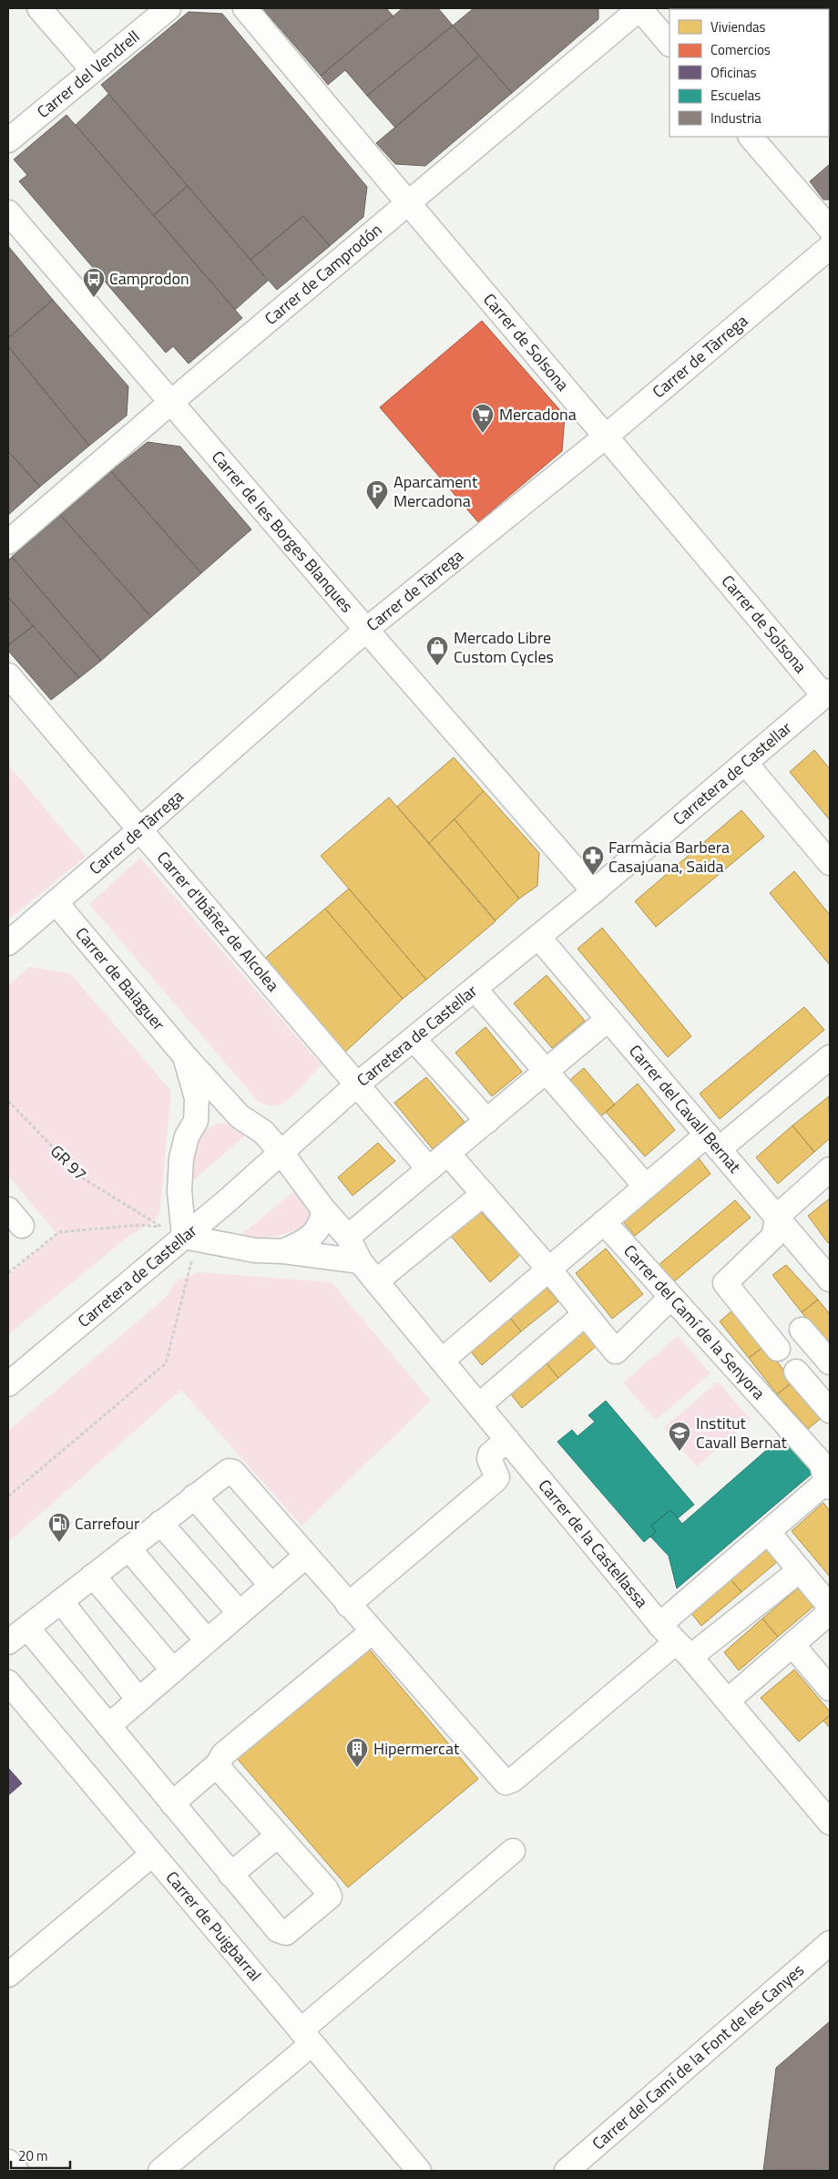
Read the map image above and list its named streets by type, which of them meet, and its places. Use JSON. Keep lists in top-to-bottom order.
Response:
{
  "streets": {
    "street": [
      "Carrer del Vendrell",
      "Carrer de Camprodón",
      "Carrer de Solsona",
      "Carrer de Tàrrega",
      "Carrer de les Borges Blanques",
      "Carretera de Castellar",
      "Carrer d'Ibáñez de Alcolea",
      "Carrer de Balaguer",
      "Carrer del Cavall Bernat",
      "Carrer del Camí de la Senyora",
      "Carrer de la Castellassa",
      "Carrer de Puigbarral",
      "Carrer del Camí de la Font de les Canyes"
    ],
    "path": ["GR 97"]
  },
  "crossings": [
    ["Carrer de Camprodón", "Carrer de Solsona"],
    ["Carrer de Camprodón", "Carrer de les Borges Blanques"],
    ["Carrer de Solsona", "Carrer de Tàrrega"],
    ["Carrer de Solsona", "Carretera de Castellar"],
    ["Carrer de Tàrrega", "Carrer de les Borges Blanques"],
    ["Carrer de Tàrrega", "Carrer d'Ibáñez de Alcolea"],
    ["Carrer de Tàrrega", "Carrer de Balaguer"],
    ["Carrer de les Borges Blanques", "Carretera de Castellar"],
    ["Carretera de Castellar", "Carrer d'Ibáñez de Alcolea"],
    ["Carretera de Castellar", "Carrer de Balaguer"],
    ["Carretera de Castellar", "Carrer del Cavall Bernat"],
    ["Carretera de Castellar", "GR 97"],
    ["Carretera de Castellar", "Carrer de la Castellassa"],
    ["Carrer de Balaguer", "GR 97"],
    ["Carrer de Balaguer", "Carrer de la Castellassa"]
  ],
  "places": {
    "bus stop": ["Camprodon"],
    "supermarket": ["Mercadona"],
    "parking": ["Aparcament Mercadona"],
    "shop": ["Mercado Libre Custom Cycles"],
    "pharmacy": ["Farmàcia Barbera Casajuana, Saida"],
    "school or university": ["Institut Cavall Bernat"],
    "fuel station": ["Carrefour"],
    "building": ["Hipermercat"]
  },
  "legend": [
    "Viviendas",
    "Comercios",
    "Oficinas",
    "Escuelas",
    "Industria"
  ],
  "scale_bar": "20 m"
}
